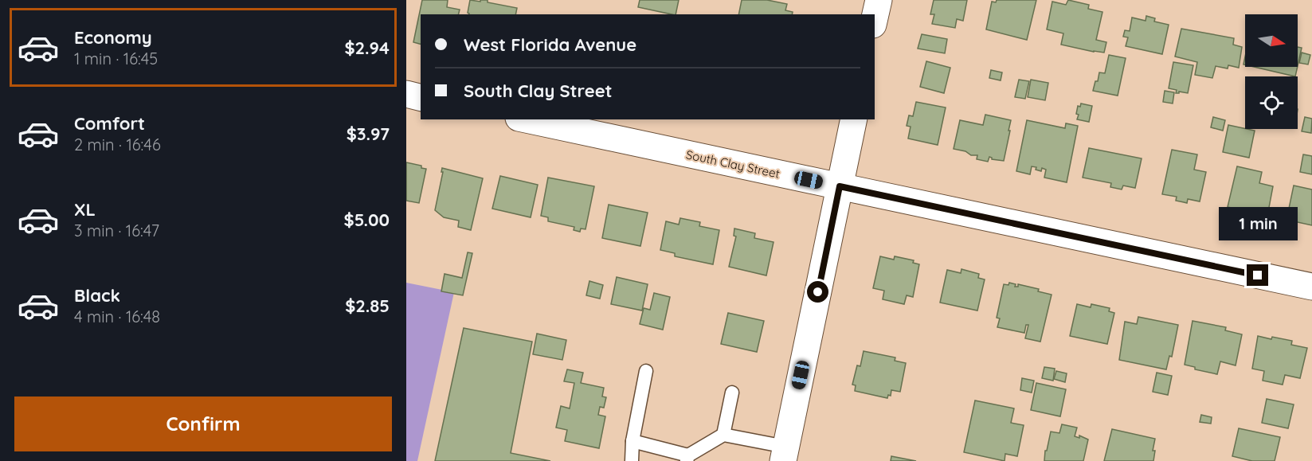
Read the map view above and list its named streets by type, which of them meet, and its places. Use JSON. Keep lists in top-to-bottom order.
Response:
{
  "streets": {
    "street": ["South Clay Street"]
  },
  "north": "right",
  "page": {
    "list": [
      {
        "name": "Economy",
        "note": "1 min · 16:45",
        "value": "$2.94"
      },
      {
        "name": "Comfort",
        "note": "2 min · 16:46",
        "value": "$3.97"
      },
      {
        "name": "XL",
        "note": "3 min · 16:47",
        "value": "$5.00"
      },
      {
        "name": "Black",
        "note": "4 min · 16:48",
        "value": "$2.85"
      }
    ],
    "banner": ["West Florida Avenue", "South Clay Street"],
    "bubble": "1 min",
    "buttons": "Confirm"
  }
}
